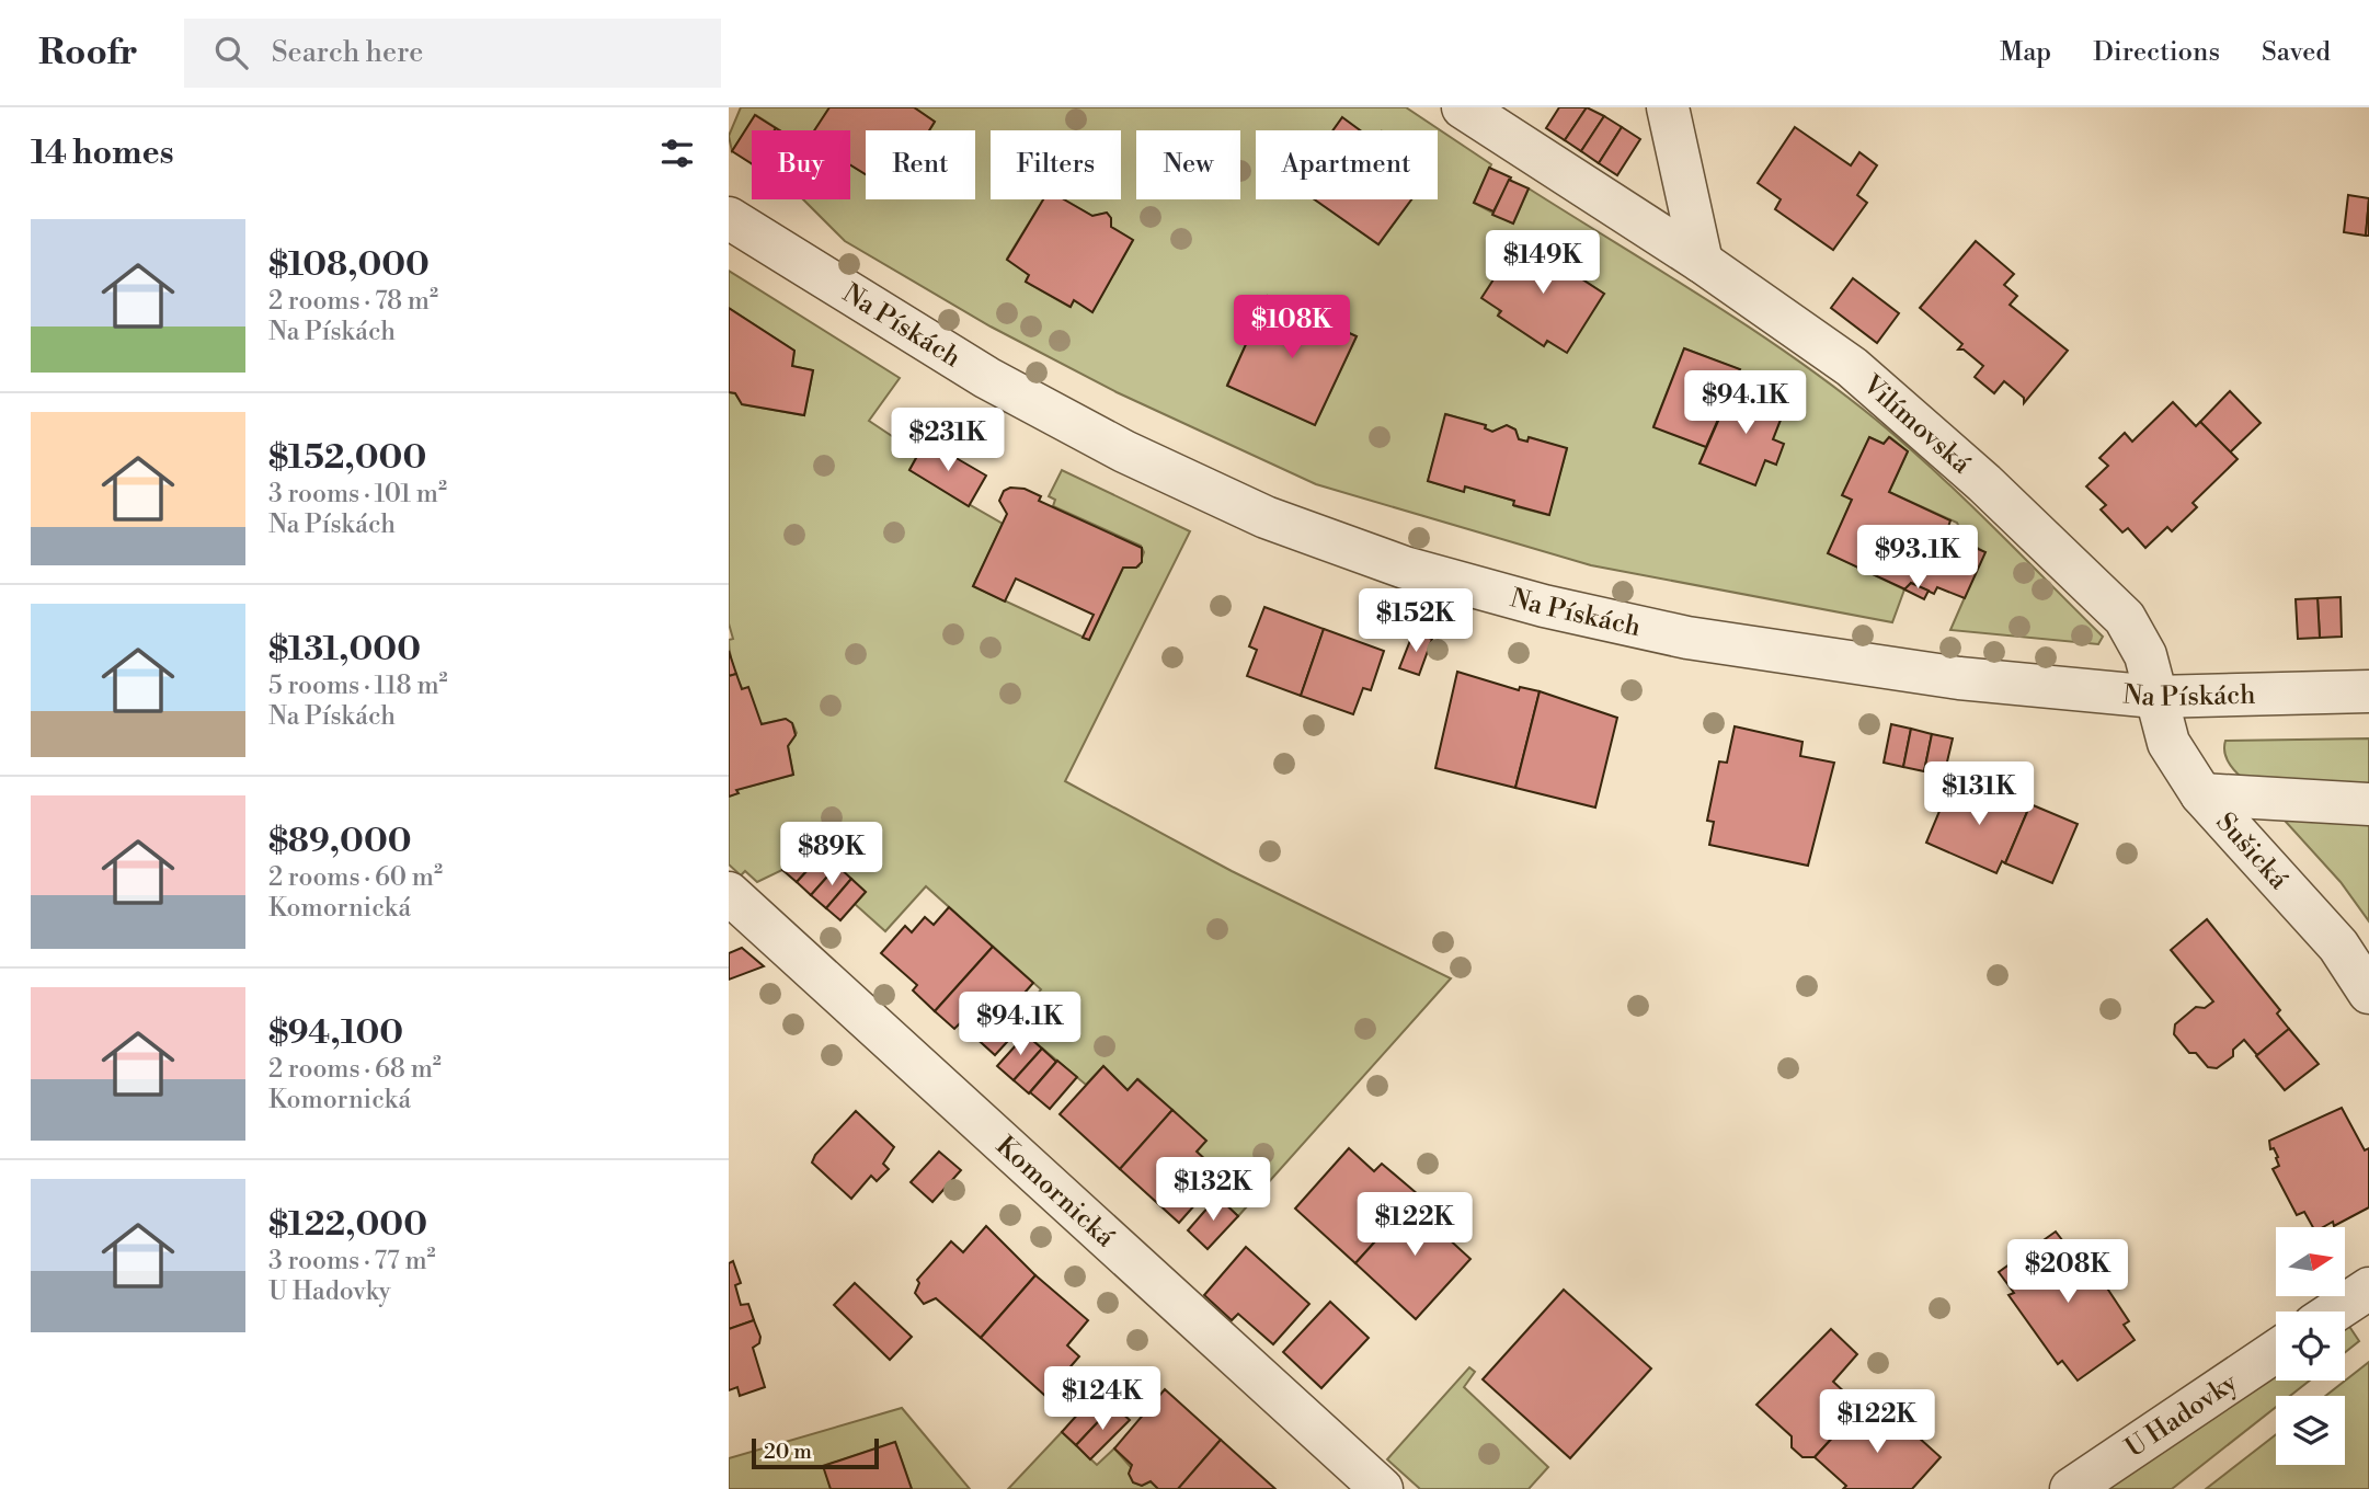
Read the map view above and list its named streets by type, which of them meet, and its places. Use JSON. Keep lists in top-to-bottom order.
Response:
{
  "streets": {
    "street": [
      "Na Pískách",
      "Vilímovská",
      "Sušická",
      "Komornická",
      "U Hadovky"
    ]
  },
  "crossings": [
    ["Na Pískách", "Vilímovská"],
    ["Na Pískách", "Sušická"],
    ["Vilímovská", "Sušická"]
  ],
  "scale_bar": "20 m",
  "north": "right",
  "page": {
    "header": "Roofr",
    "search": "Search here",
    "nav": ["Map", "Directions", "Saved"],
    "heading": "14 homes",
    "chip": [
      "Buy",
      "Rent",
      "Filters",
      "New",
      "Apartment"
    ],
    "list": [
      {
        "name": "$108,000",
        "note": "2 rooms · 78 m² · Na Pískách"
      },
      {
        "name": "$152,000",
        "note": "3 rooms · 101 m² · Na Pískách"
      },
      {
        "name": "$131,000",
        "note": "5 rooms · 118 m² · Na Pískách"
      },
      {
        "name": "$89,000",
        "note": "2 rooms · 60 m² · Komornická"
      },
      {
        "name": "$94,100",
        "note": "2 rooms · 68 m² · Komornická"
      },
      {
        "name": "$122,000",
        "note": "3 rooms · 77 m² · U Hadovky"
      }
    ],
    "price": [
      "$149K",
      "$108K",
      "$94.1K",
      "$231K",
      "$93.1K",
      "$152K",
      "$131K",
      "$89K",
      "$94.1K",
      "$132K",
      "$122K",
      "$208K",
      "$124K",
      "$122K"
    ],
    "scale": "20 m"
  }
}
